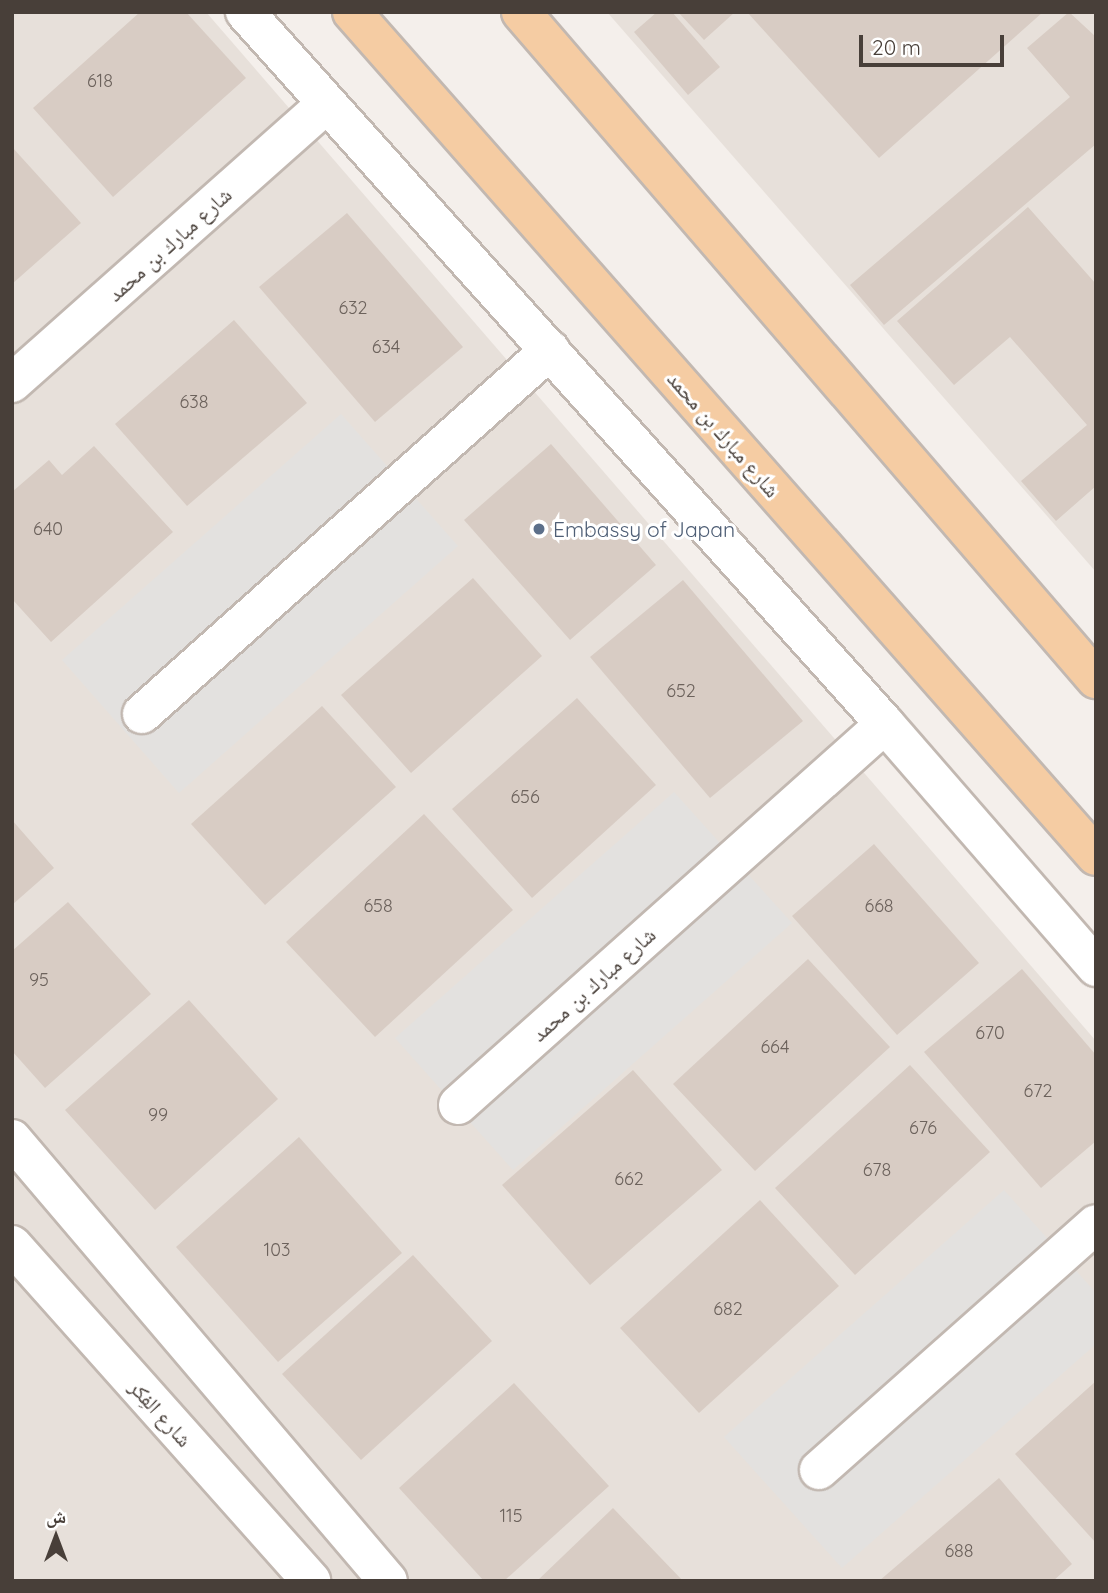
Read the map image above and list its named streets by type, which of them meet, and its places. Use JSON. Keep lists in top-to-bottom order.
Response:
{
  "streets": {
    "main road": ["شارع مبارك بن محمد"],
    "street": ["شارع الفِكر"]
  },
  "places": ["Embassy of Japan"],
  "house_numbers": [
    "618",
    "632",
    "634",
    "638",
    "640",
    "652",
    "656",
    "658",
    "668",
    "95",
    "670",
    "664",
    "672",
    "99",
    "676",
    "678",
    "662",
    "103",
    "682",
    "115",
    "688"
  ],
  "scale_bar": "20 m",
  "north": "top"
}
